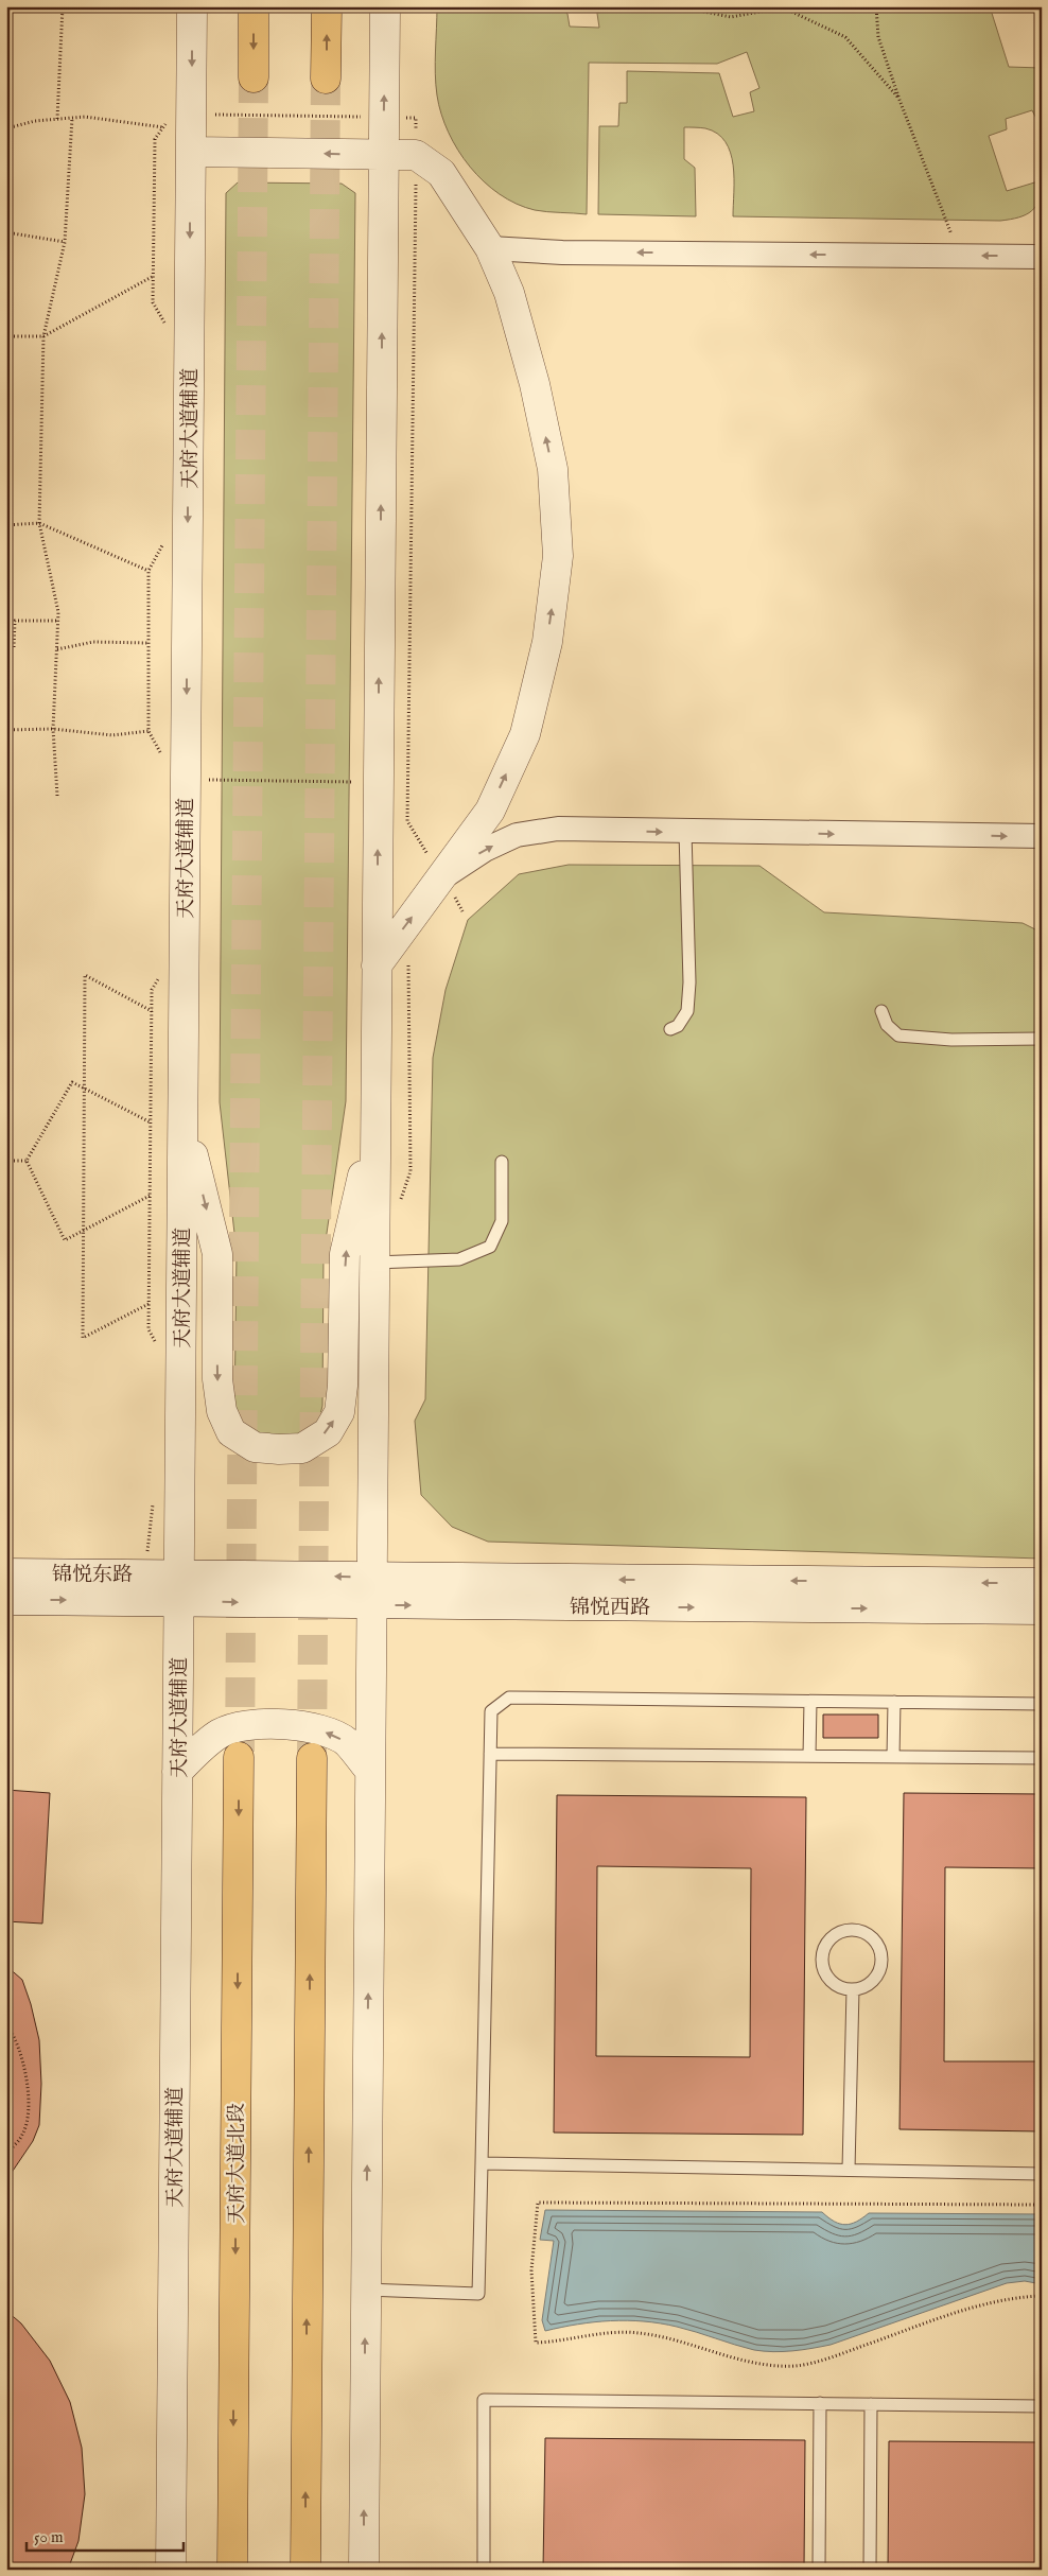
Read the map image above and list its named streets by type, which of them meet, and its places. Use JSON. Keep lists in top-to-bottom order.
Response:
{
  "streets": {
    "main road": ["天府大道北段"],
    "street": ["天府大道辅道", "锦悦东路", "锦悦西路"]
  },
  "crossings": [
    ["天府大道辅道", "锦悦东路"],
    ["天府大道辅道", "锦悦西路"],
    ["锦悦东路", "锦悦西路"]
  ],
  "scale_bar": "50 m"
}
